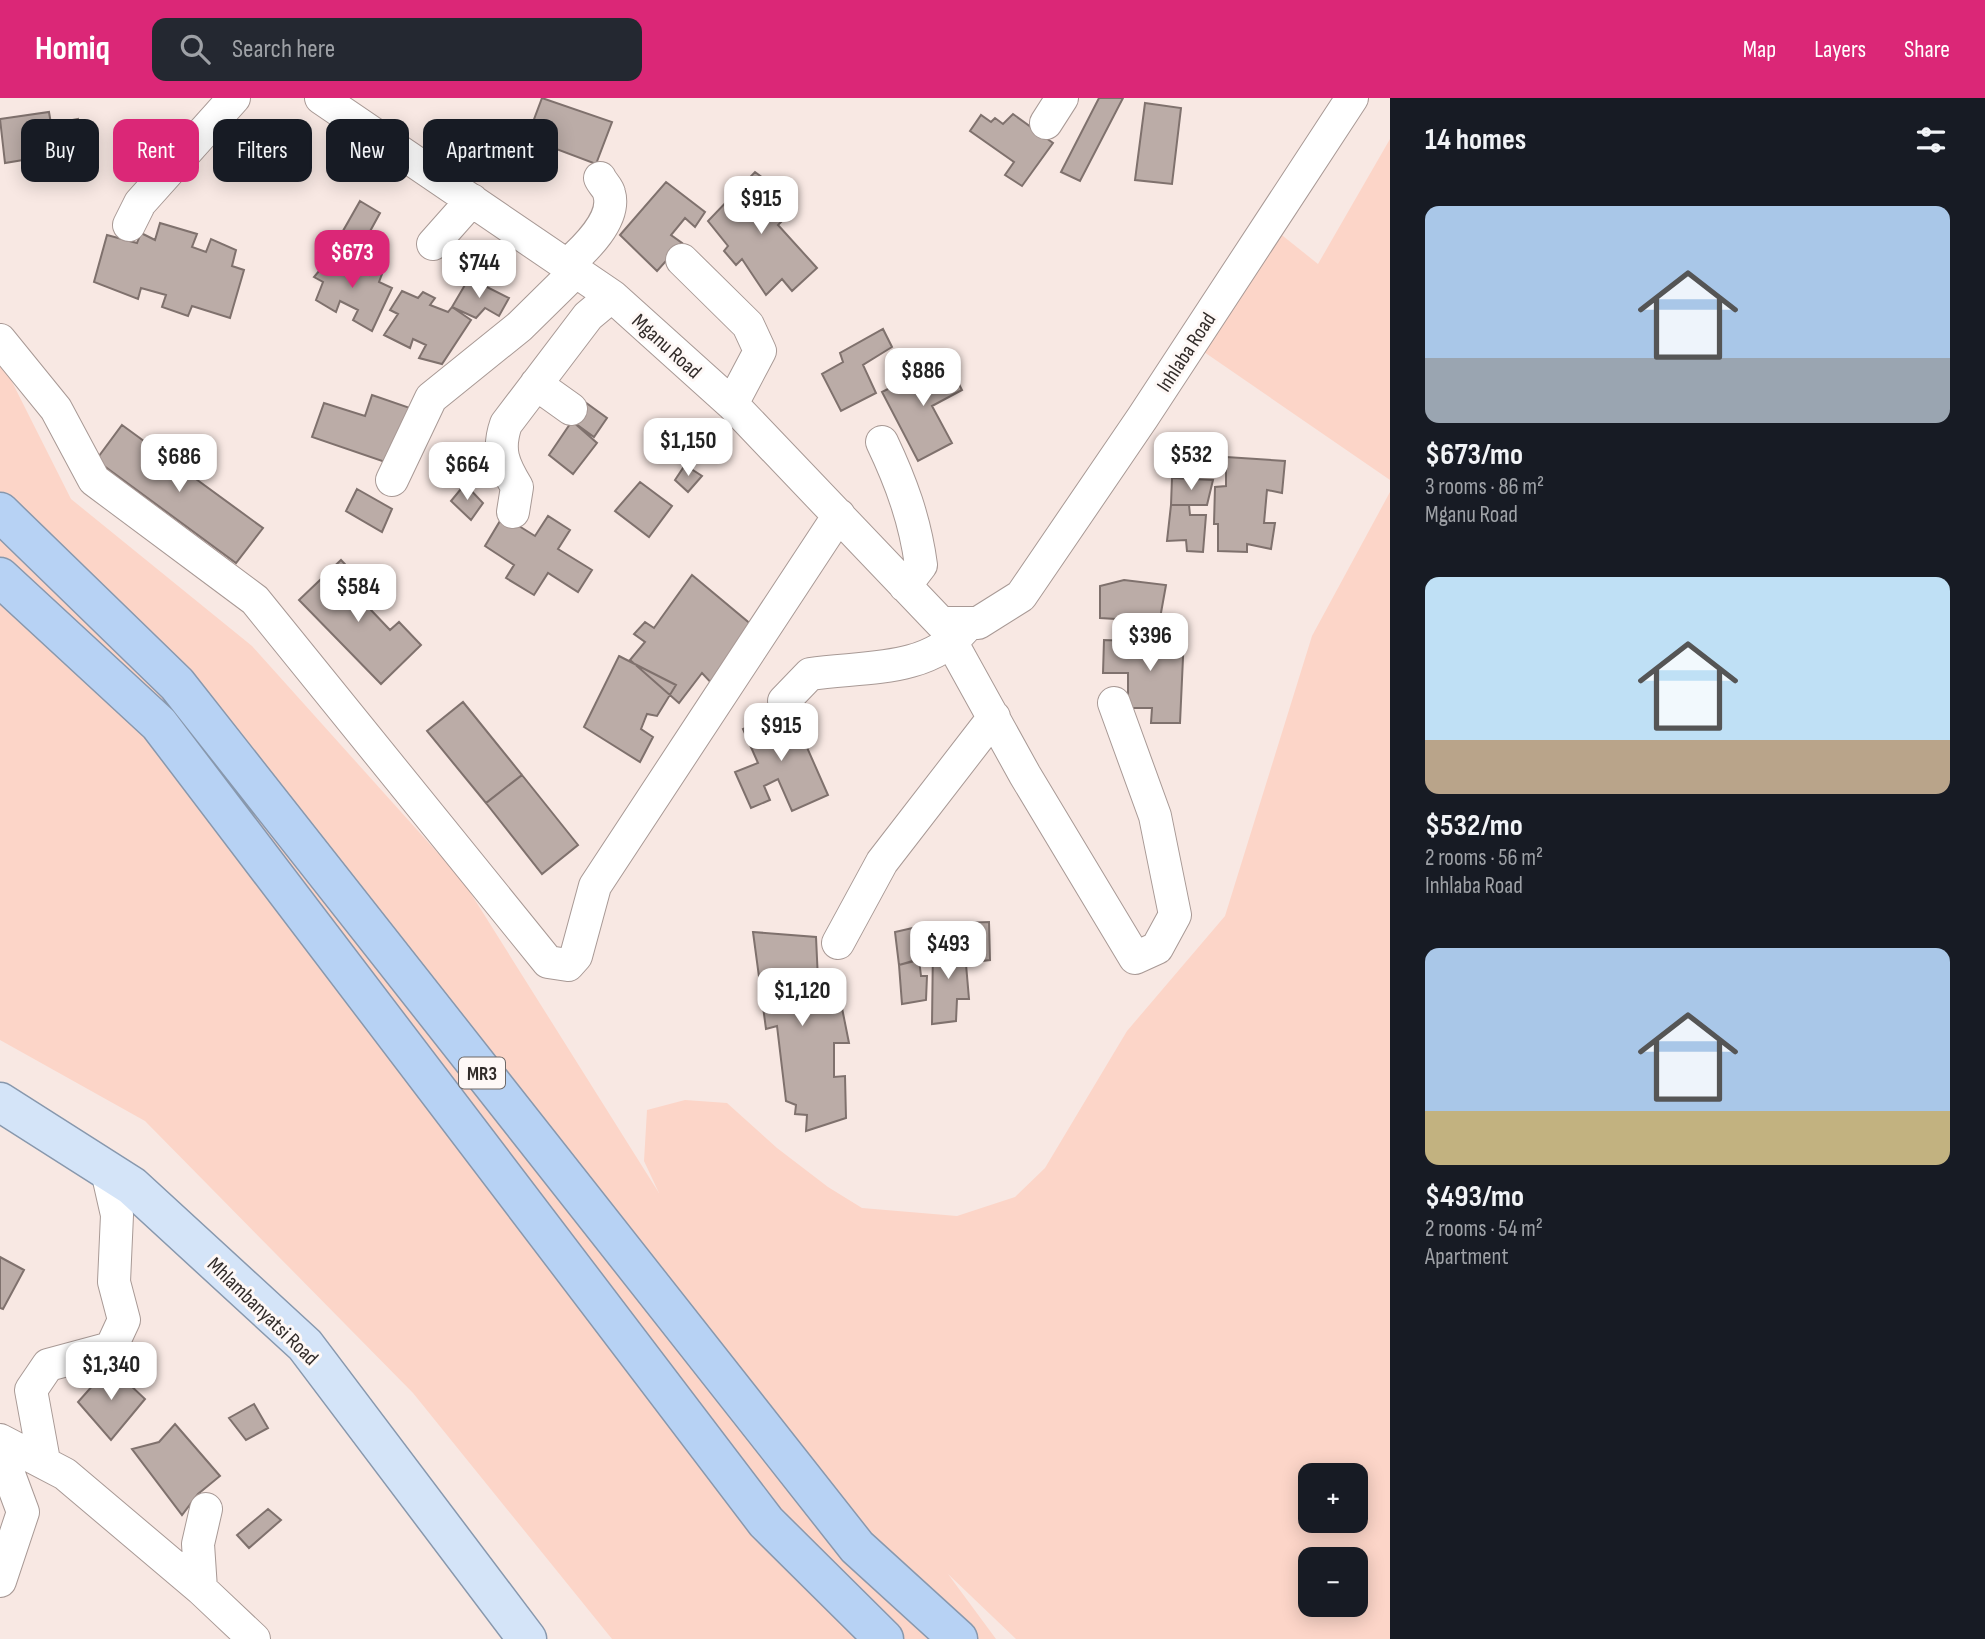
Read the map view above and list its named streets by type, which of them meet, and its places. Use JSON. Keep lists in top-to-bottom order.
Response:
{
  "streets": {
    "highway": ["MR3"],
    "main road": ["Mhlambanyatsi Road"],
    "street": ["Mganu Road", "Inhlaba Road"]
  },
  "crossings": [
    ["Mganu Road", "Inhlaba Road"]
  ],
  "page": {
    "header": "Homiq",
    "search": "Search here",
    "nav": ["Map", "Layers", "Share"],
    "heading": "14 homes",
    "chip": [
      "Buy",
      "Rent",
      "Filters",
      "New",
      "Apartment"
    ],
    "price": [
      "$915",
      "$673",
      "$744",
      "$886",
      "$1,150",
      "$532",
      "$686",
      "$664",
      "$584",
      "$396",
      "$915",
      "$493",
      "$1,120",
      "$1,340"
    ],
    "list": [
      {
        "name": "$673/mo",
        "note": "3 rooms · 86 m² · Mganu Road"
      },
      {
        "name": "$532/mo",
        "note": "2 rooms · 56 m² · Inhlaba Road"
      },
      {
        "name": "$493/mo",
        "note": "2 rooms · 54 m² · Apartment"
      }
    ],
    "map_buttons": ["+", "−"]
  }
}
